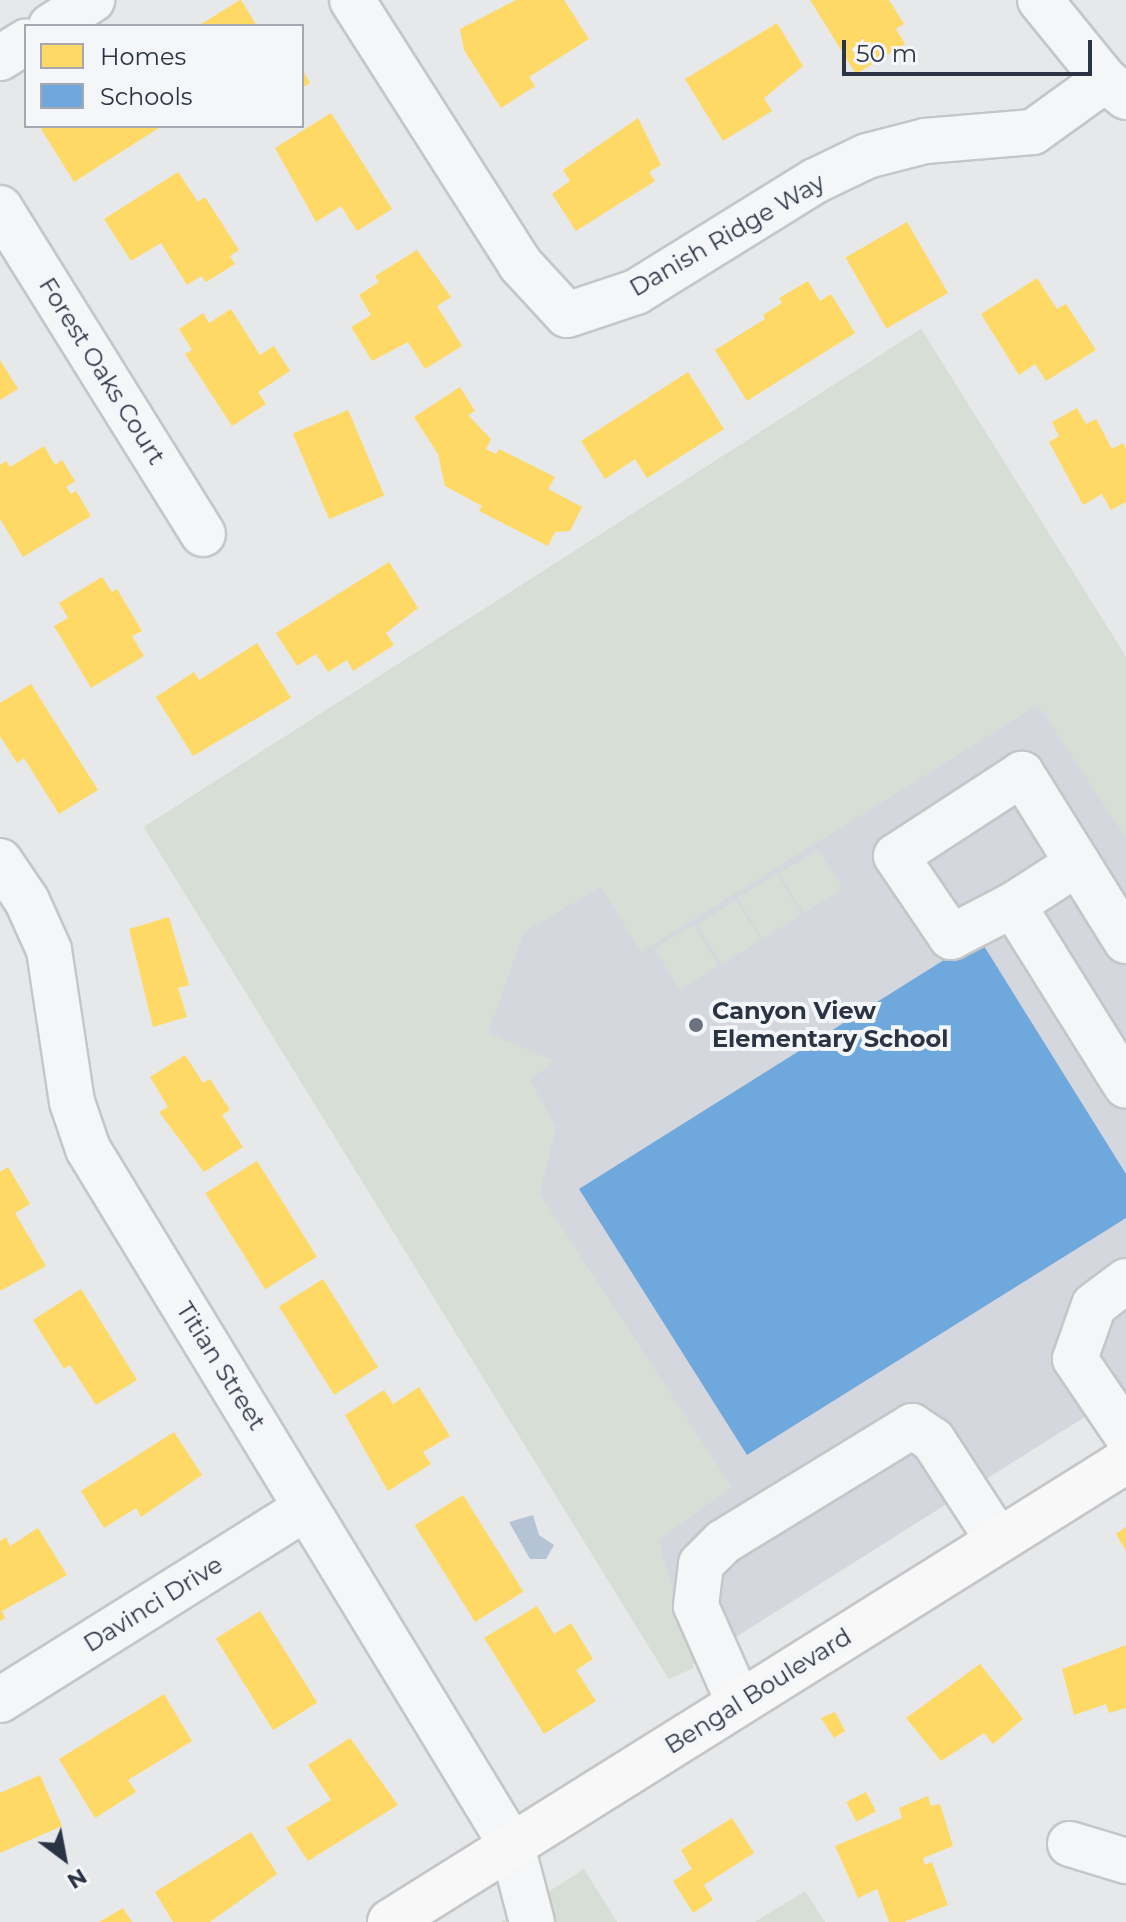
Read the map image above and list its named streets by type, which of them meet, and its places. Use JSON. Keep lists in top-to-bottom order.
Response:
{
  "streets": {
    "main road": ["Bengal Boulevard"],
    "street": [
      "Danish Ridge Way",
      "Forest Oaks Court",
      "Titian Street",
      "Davinci Drive"
    ]
  },
  "crossings": [
    ["Titian Street", "Davinci Drive"],
    ["Titian Street", "Bengal Boulevard"]
  ],
  "places": ["Canyon View Elementary School"],
  "legend": ["Homes", "Schools"],
  "scale_bar": "50 m",
  "north": "bottom right"
}
